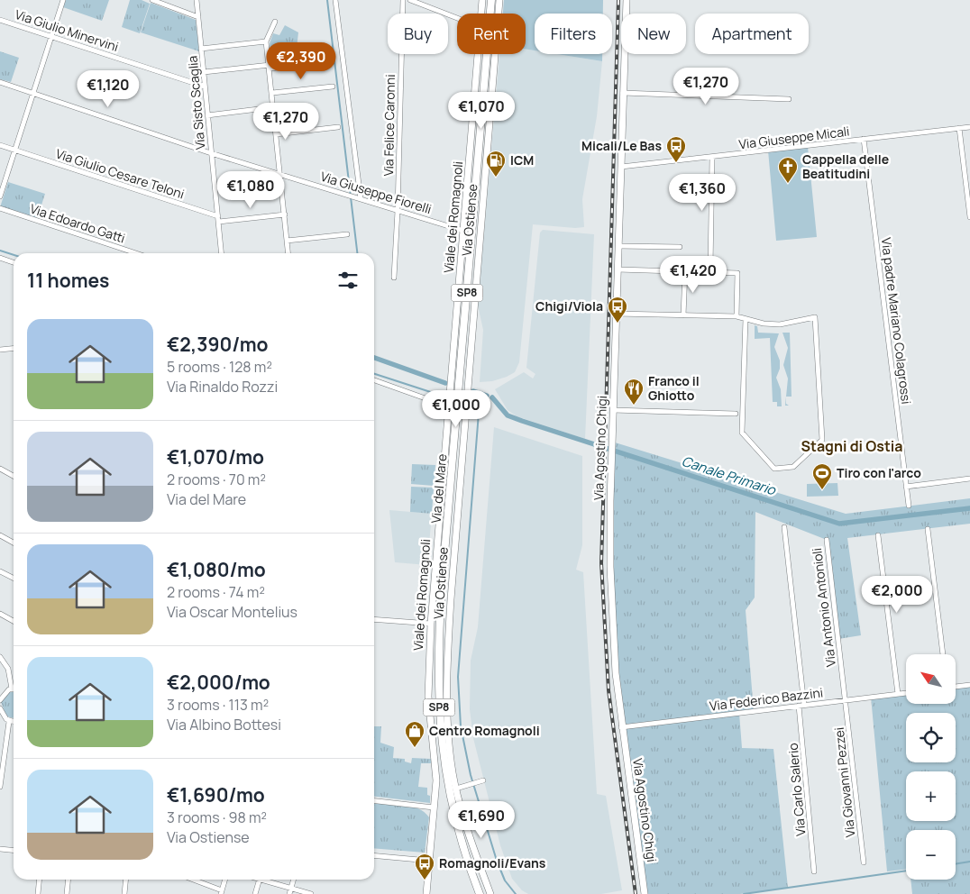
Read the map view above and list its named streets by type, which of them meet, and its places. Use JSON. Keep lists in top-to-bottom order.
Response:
{
  "streets": {
    "main road": [
      "Viale dei Romagnoli",
      "Via Ostiense",
      "SP8",
      "Via Agostino Chigi",
      "Via del Mare"
    ],
    "street": [
      "Via Giulio Minervini",
      "Via Sisto Scaglia",
      "Via Felice Caronni",
      "Via Giuseppe Micali",
      "Via Giulio Cesare Teloni",
      "Via Giuseppe Fiorelli",
      "Via Edoardo Gatti",
      "Via padre Mariano Colagrossi",
      "Via Antonio Antonioli",
      "Via Federico Bazzini",
      "Via Giovanni Pezzei",
      "Via Carlo Salerio"
    ]
  },
  "crossings": [
    ["Via Giulio Minervini", "Via Sisto Scaglia"],
    ["Via Sisto Scaglia", "Via Giulio Cesare Teloni"],
    ["Via Sisto Scaglia", "Via Giuseppe Fiorelli"],
    ["Via Felice Caronni", "Via Giuseppe Fiorelli"],
    ["Via Giuseppe Micali", "Via padre Mariano Colagrossi"],
    ["Via Giuseppe Micali", "Via Agostino Chigi"],
    ["Via Giuseppe Fiorelli", "Viale dei Romagnoli"],
    ["Via Agostino Chigi", "Via Federico Bazzini"],
    ["Via Antonio Antonioli", "Via Federico Bazzini"],
    ["Via Antonio Antonioli", "Via Giovanni Pezzei"],
    ["Via Federico Bazzini", "Via Giovanni Pezzei"],
    ["Via Federico Bazzini", "Via Carlo Salerio"]
  ],
  "districts": ["Stagni di Ostia"],
  "water": ["Canale Primario"],
  "places": {
    "bus stop": ["Micali/Le Bas", "Chigi/Viola", "Romagnoli/Evans"],
    "fuel station": ["ICM"],
    "church": ["Cappella delle Beatitudini"],
    "restaurant": ["Franco il Ghiotto"],
    "sports": ["Tiro con l'arco"],
    "shop": ["Centro Romagnoli"]
  },
  "north": "top left",
  "page": {
    "chip": [
      "Buy",
      "Rent",
      "Filters",
      "New",
      "Apartment"
    ],
    "price": [
      "€2,390",
      "€1,270",
      "€1,120",
      "€1,070",
      "€1,270",
      "€1,080",
      "€1,360",
      "€1,420",
      "€1,000",
      "€2,000",
      "€1,690"
    ],
    "heading": "11 homes",
    "list": [
      {
        "name": "€2,390/mo",
        "note": "5 rooms · 128 m² · Via Rinaldo Rozzi"
      },
      {
        "name": "€1,070/mo",
        "note": "2 rooms · 70 m² · Via del Mare"
      },
      {
        "name": "€1,080/mo",
        "note": "2 rooms · 74 m² · Via Oscar Montelius"
      },
      {
        "name": "€2,000/mo",
        "note": "3 rooms · 113 m² · Via Albino Bottesi"
      },
      {
        "name": "€1,690/mo",
        "note": "3 rooms · 98 m² · Via Ostiense"
      }
    ],
    "map_buttons": ["+", "−"]
  }
}
